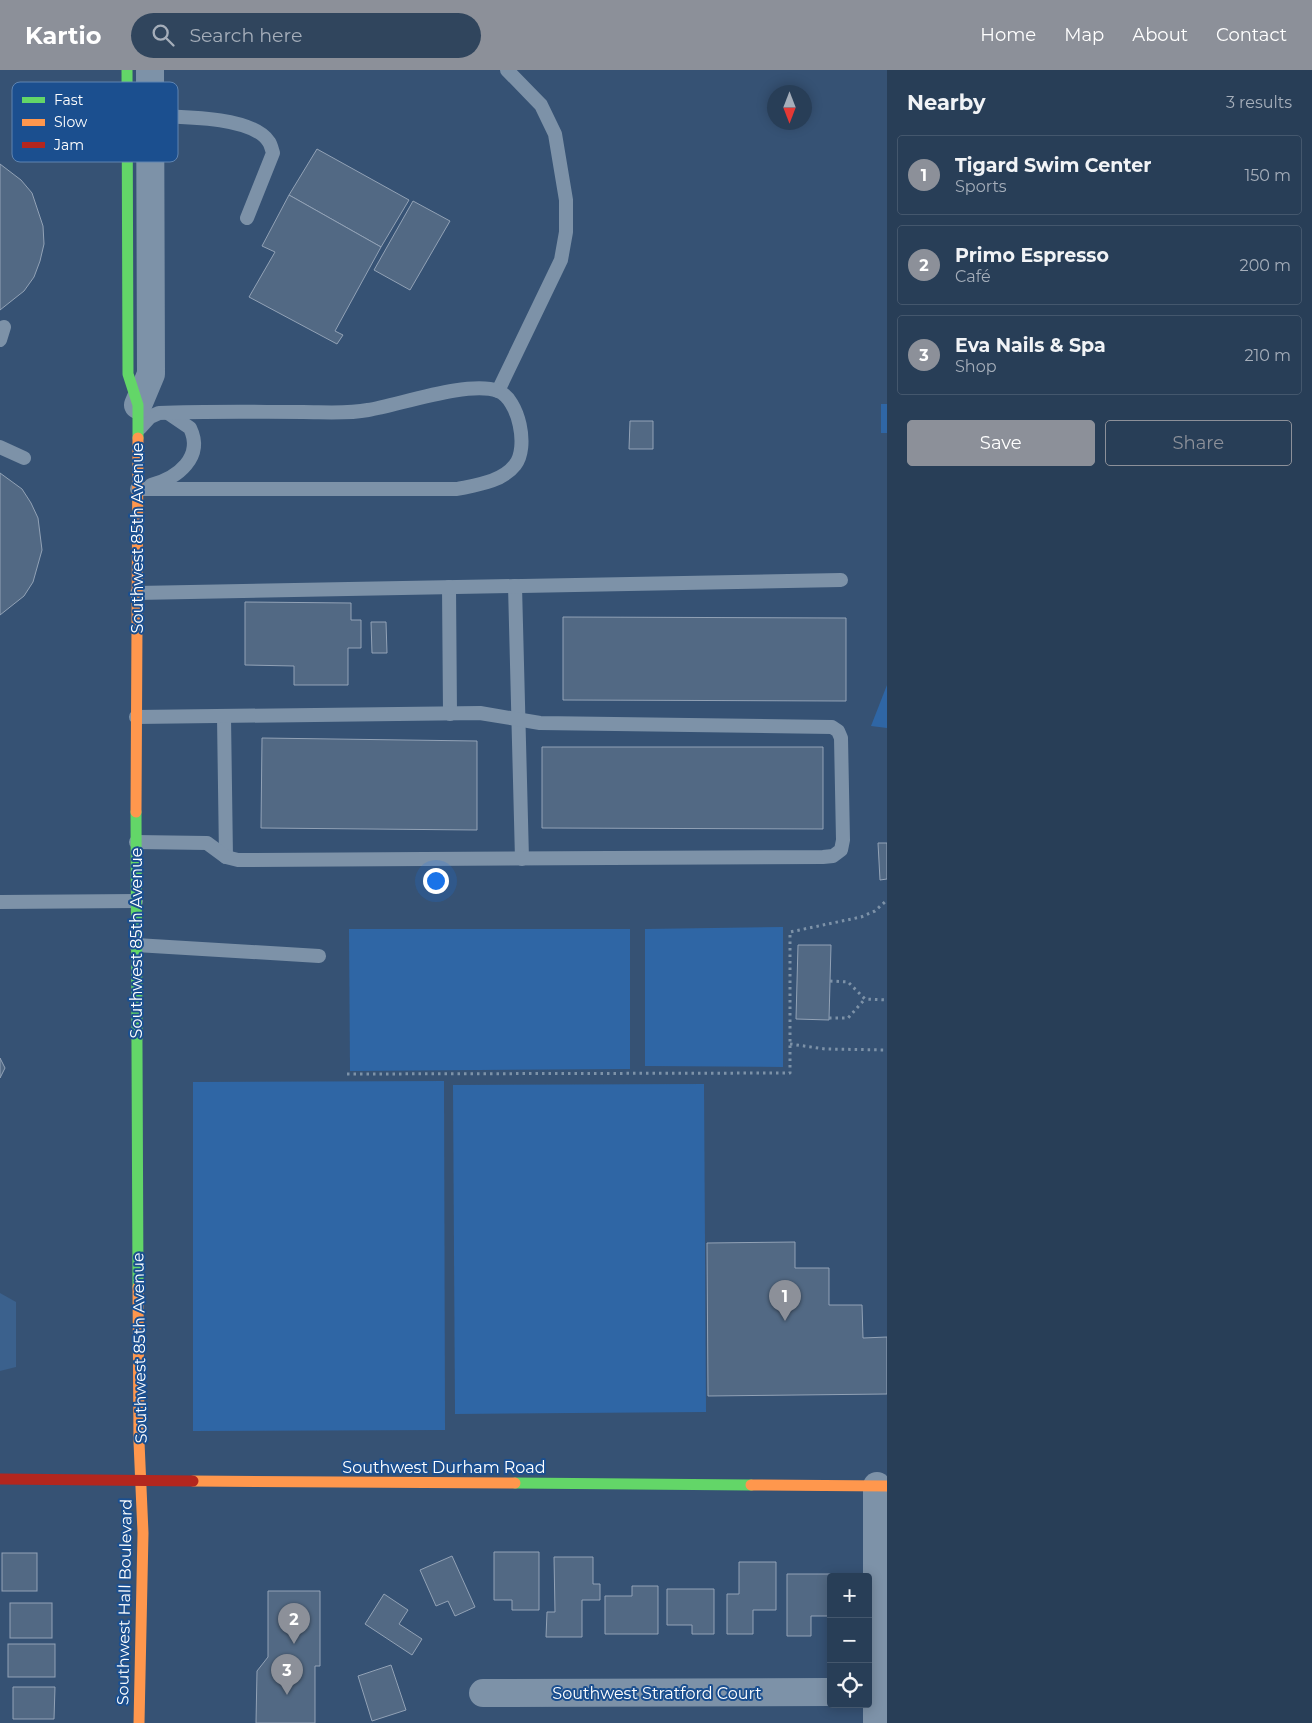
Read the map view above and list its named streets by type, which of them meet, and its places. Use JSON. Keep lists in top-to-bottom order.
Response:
{
  "streets": {
    "street": [
      "Southwest 85th Avenue",
      "Southwest Durham Road",
      "Southwest Hall Boulevard",
      "Southwest Stratford Court"
    ]
  },
  "crossings": [
    ["Southwest 85th Avenue", "Southwest Durham Road"],
    ["Southwest 85th Avenue", "Southwest Hall Boulevard"],
    ["Southwest Durham Road", "Southwest Hall Boulevard"]
  ],
  "legend": ["Fast", "Slow", "Jam"],
  "north": "bottom",
  "page": {
    "header": "Kartio",
    "search": "Search here",
    "nav": [
      "Home",
      "Map",
      "About",
      "Contact"
    ],
    "heading": ["Nearby", "3 results"],
    "list": [
      {
        "mark": "1",
        "name": "Tigard Swim Center",
        "note": "Sports",
        "value": "150 m"
      },
      {
        "mark": "2",
        "name": "Primo Espresso",
        "note": "Café",
        "value": "200 m"
      },
      {
        "mark": "3",
        "name": "Eva Nails & Spa",
        "note": "Shop",
        "value": "210 m"
      }
    ],
    "buttons": ["Save", "Share"],
    "pins": ["1", "2", "3"],
    "map_buttons": ["+", "−"]
  }
}
